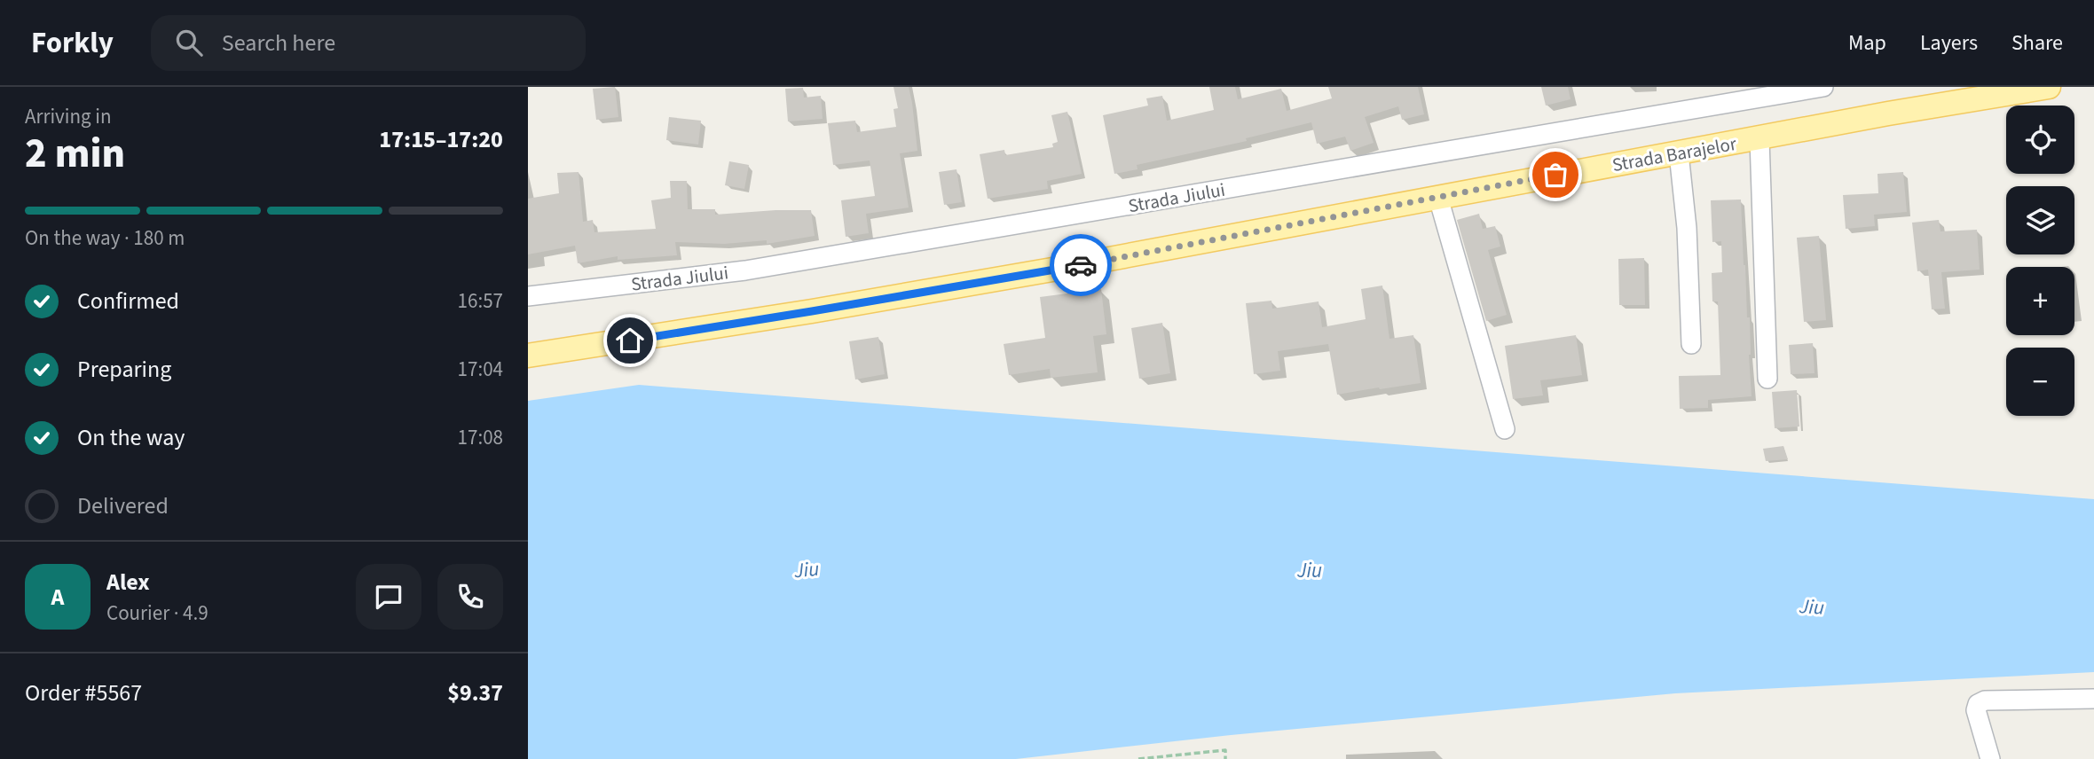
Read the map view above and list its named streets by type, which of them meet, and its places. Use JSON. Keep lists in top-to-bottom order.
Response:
{
  "streets": {
    "main road": ["Strada Barajelor"],
    "street": ["Strada Jiului"]
  },
  "water": ["Jiu"],
  "page": {
    "header": "Forkly",
    "search": "Search here",
    "nav": ["Map", "Layers", "Share"],
    "heading": ["2 min", "Arriving in", "17:15–17:20"],
    "panel": [
      "Alex",
      "Courier · 4.9",
      "Order #5567",
      "$9.37"
    ],
    "map_buttons": ["+", "−"],
    "bar": "On the way · 180 m",
    "list": [
      ["Confirmed", "16:57"],
      ["Preparing", "17:04"],
      ["On the way", "17:08"],
      "Delivered"
    ],
    "round": "A"
  }
}
